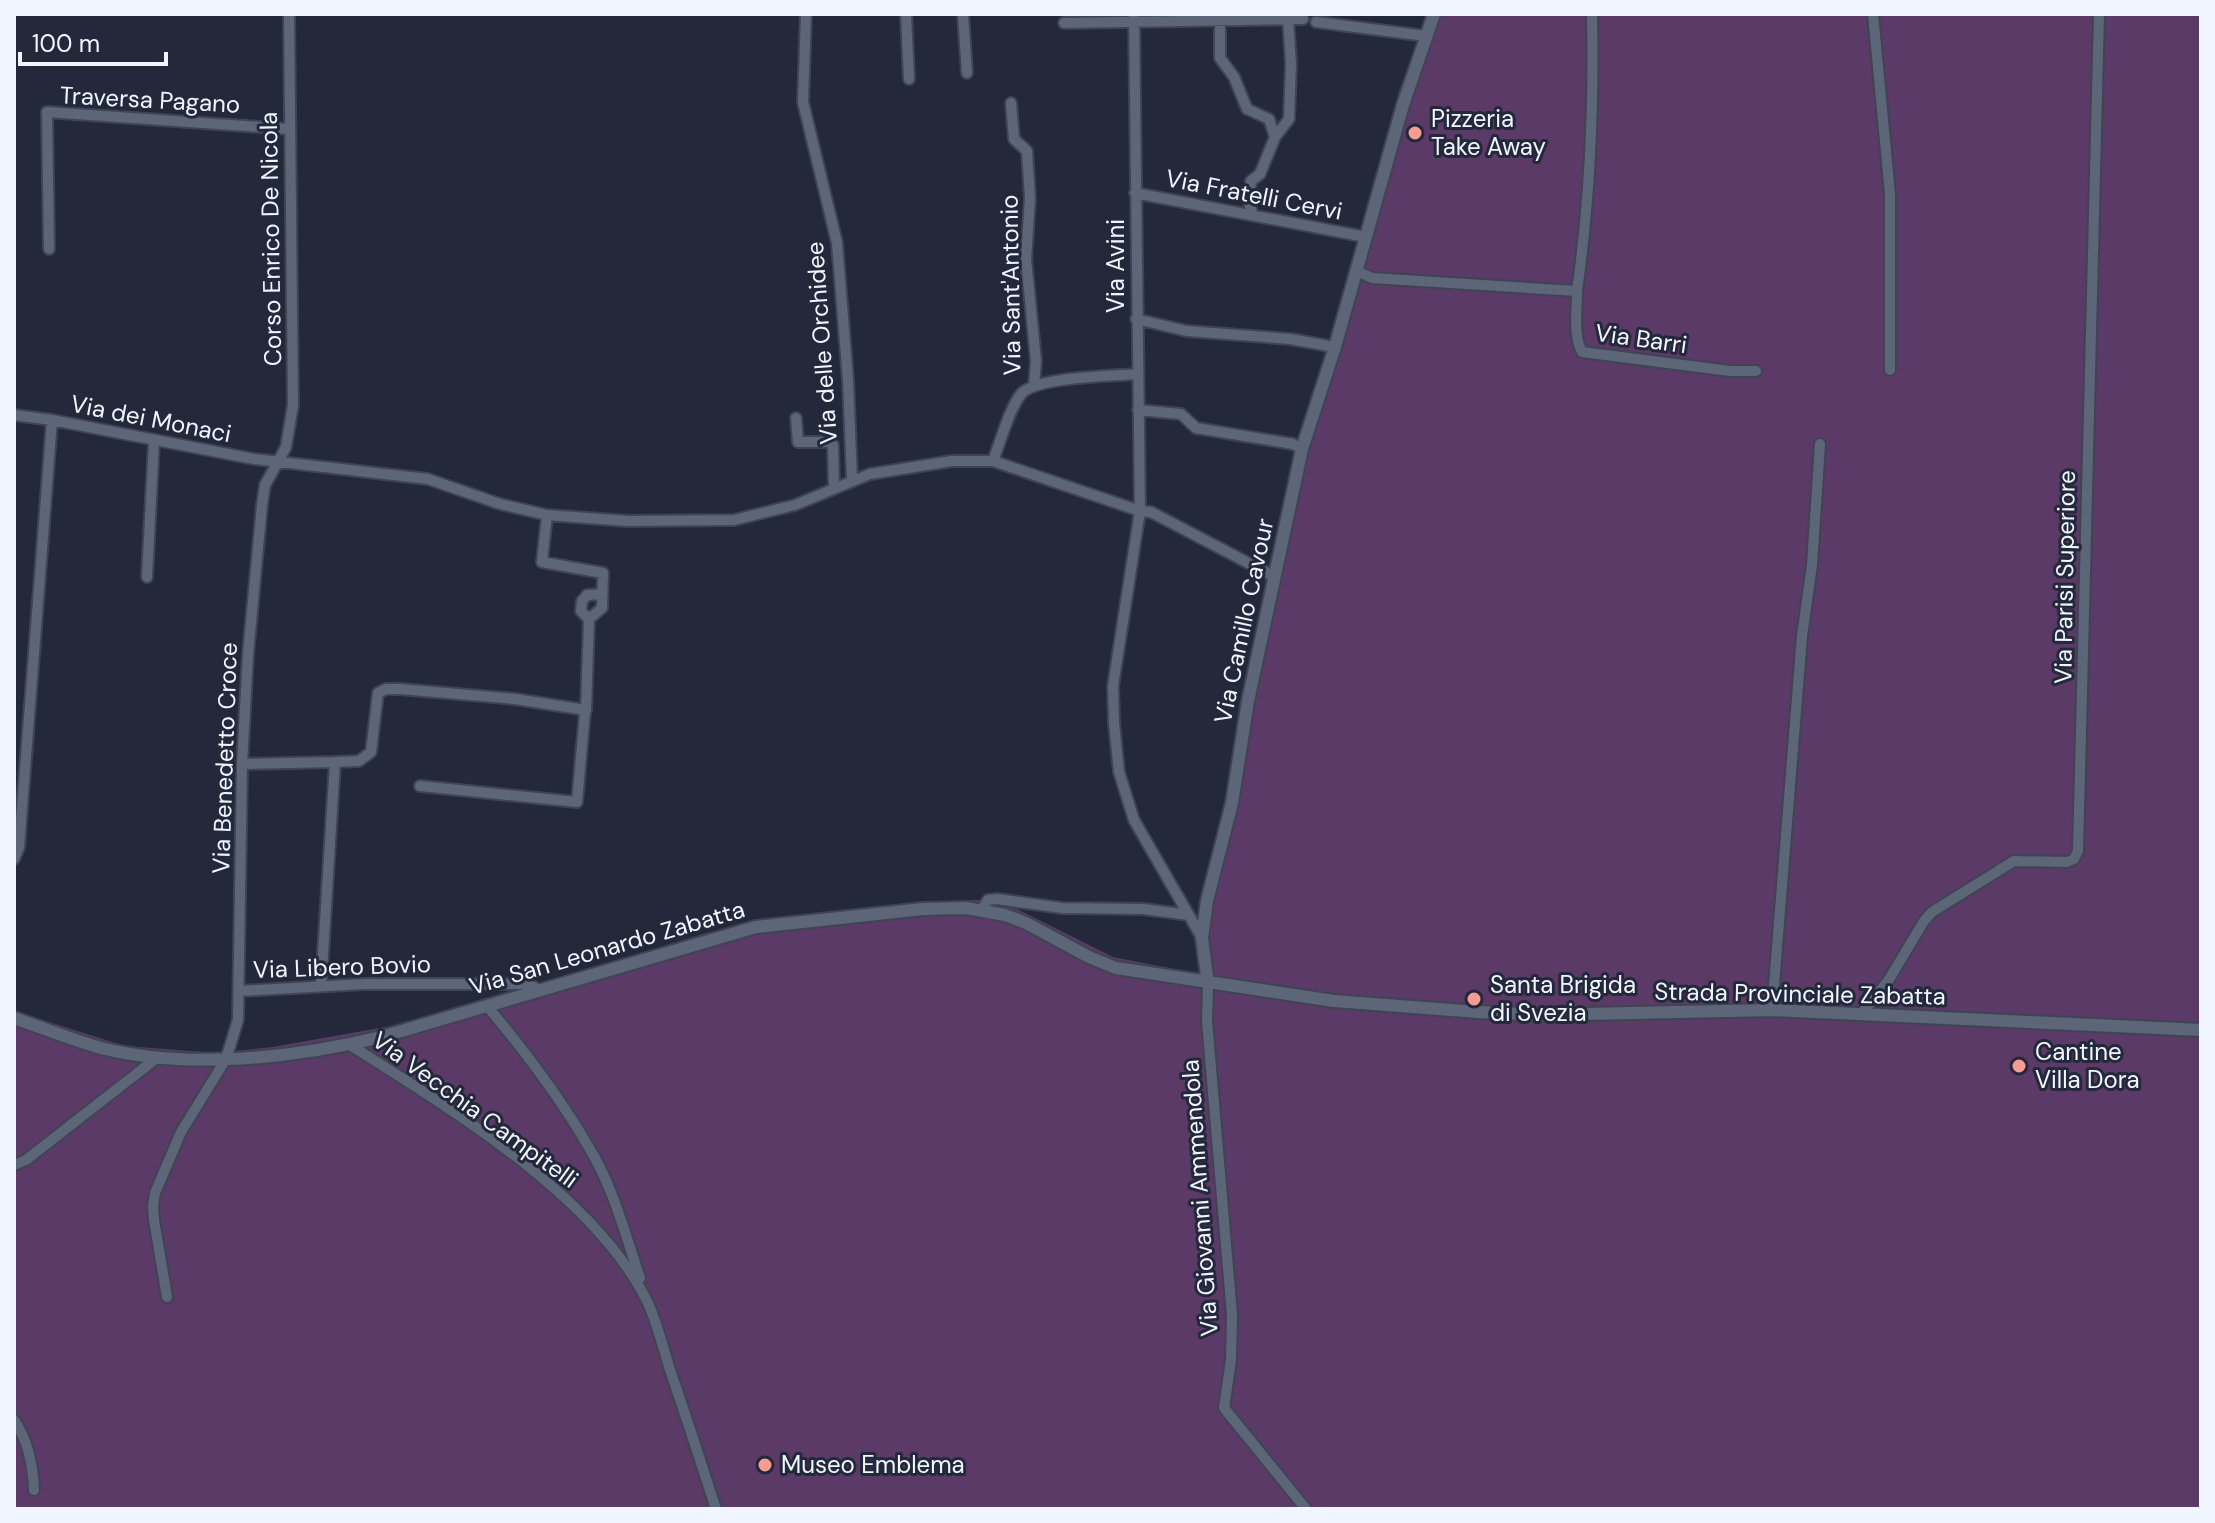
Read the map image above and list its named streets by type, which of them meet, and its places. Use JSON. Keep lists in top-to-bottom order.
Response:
{
  "streets": {
    "street": [
      "Traversa Pagano",
      "Via Fratelli Cervi",
      "Corso Enrico De Nicola",
      "Via Avini",
      "Via Sant'Antonio",
      "Via Barri",
      "Via delle Orchidee",
      "Via dei Monaci",
      "Via Parisi Superiore",
      "Via Camillo Cavour",
      "Via Benedetto Croce",
      "Via San Leonardo Zabatta",
      "Via Libero Bovio",
      "Strada Provinciale Zabatta",
      "Via Vecchia Campitelli",
      "Via Giovanni Ammendola"
    ]
  },
  "crossings": [
    ["Traversa Pagano", "Corso Enrico De Nicola"],
    ["Via Fratelli Cervi", "Via Avini"],
    ["Via Fratelli Cervi", "Via Camillo Cavour"],
    ["Corso Enrico De Nicola", "Via dei Monaci"],
    ["Corso Enrico De Nicola", "Via Benedetto Croce"],
    ["Via Avini", "Via Camillo Cavour"],
    ["Via dei Monaci", "Via Benedetto Croce"],
    ["Via Parisi Superiore", "Strada Provinciale Zabatta"],
    ["Via Camillo Cavour", "Via San Leonardo Zabatta"],
    ["Via Camillo Cavour", "Strada Provinciale Zabatta"],
    ["Via Camillo Cavour", "Via Giovanni Ammendola"],
    ["Via Benedetto Croce", "Via San Leonardo Zabatta"],
    ["Via Benedetto Croce", "Via Libero Bovio"],
    ["Via San Leonardo Zabatta", "Via Libero Bovio"],
    ["Via San Leonardo Zabatta", "Strada Provinciale Zabatta"],
    ["Via San Leonardo Zabatta", "Via Vecchia Campitelli"],
    ["Via San Leonardo Zabatta", "Via Giovanni Ammendola"],
    ["Strada Provinciale Zabatta", "Via Giovanni Ammendola"]
  ],
  "places": [
    "Pizzeria Take Away",
    "Santa Brigida di Svezia",
    "Cantine Villa Dora",
    "Museo Emblema"
  ],
  "scale_bar": "100 m"
}
